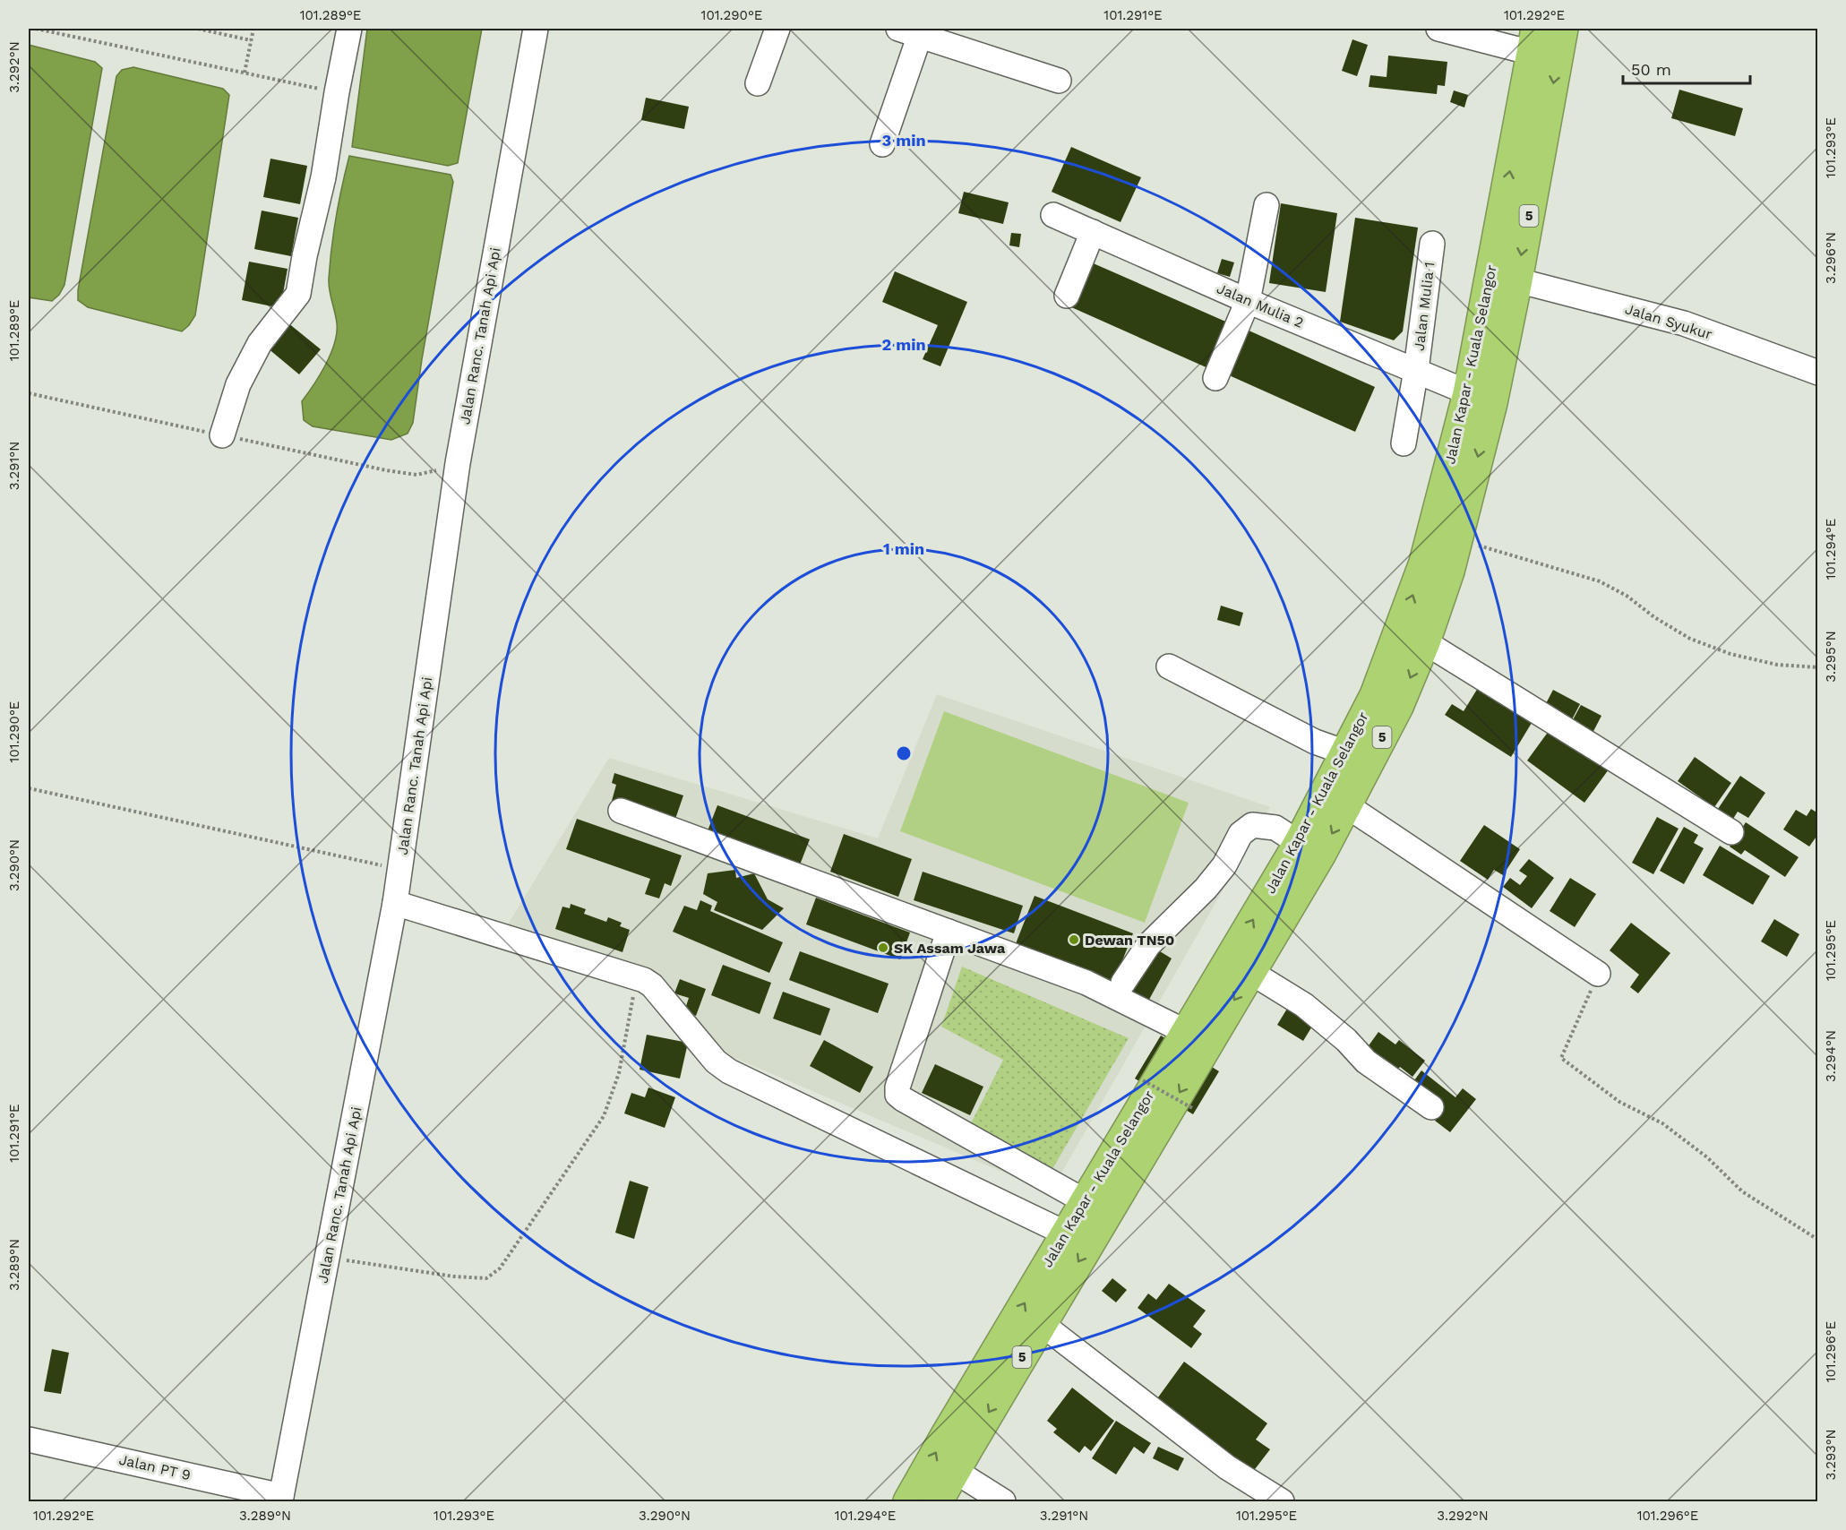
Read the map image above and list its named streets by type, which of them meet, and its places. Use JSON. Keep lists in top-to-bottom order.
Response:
{
  "streets": {
    "highway": ["5", "Jalan Kapar - Kuala Selangor"],
    "street": [
      "Jalan Mulia 2",
      "Jalan Mulia 1",
      "Jalan Syukur",
      "Jalan Ranc. Tanah Api Api",
      "Jalan PT 9"
    ]
  },
  "crossings": [
    ["Jalan Mulia 2", "Jalan Mulia 1"],
    ["Jalan Mulia 2", "Jalan Kapar - Kuala Selangor"],
    ["Jalan Syukur", "Jalan Kapar - Kuala Selangor"],
    ["Jalan Ranc. Tanah Api Api", "Jalan PT 9"]
  ],
  "places": ["Dewan TN50", "SK Assam Jawa"],
  "scale_bar": "50 m",
  "coordinates": [
    "101.289°E",
    "101.290°E",
    "101.291°E",
    "101.292°E",
    "3.292°N",
    "101.293°E",
    "3.296°N",
    "3.291°N",
    "101.294°E",
    "3.295°N",
    "3.290°N",
    "101.295°E",
    "3.294°N",
    "3.289°N",
    "101.296°E",
    "3.293°N"
  ],
  "rings": ["3 min", "2 min", "1 min"]
}
